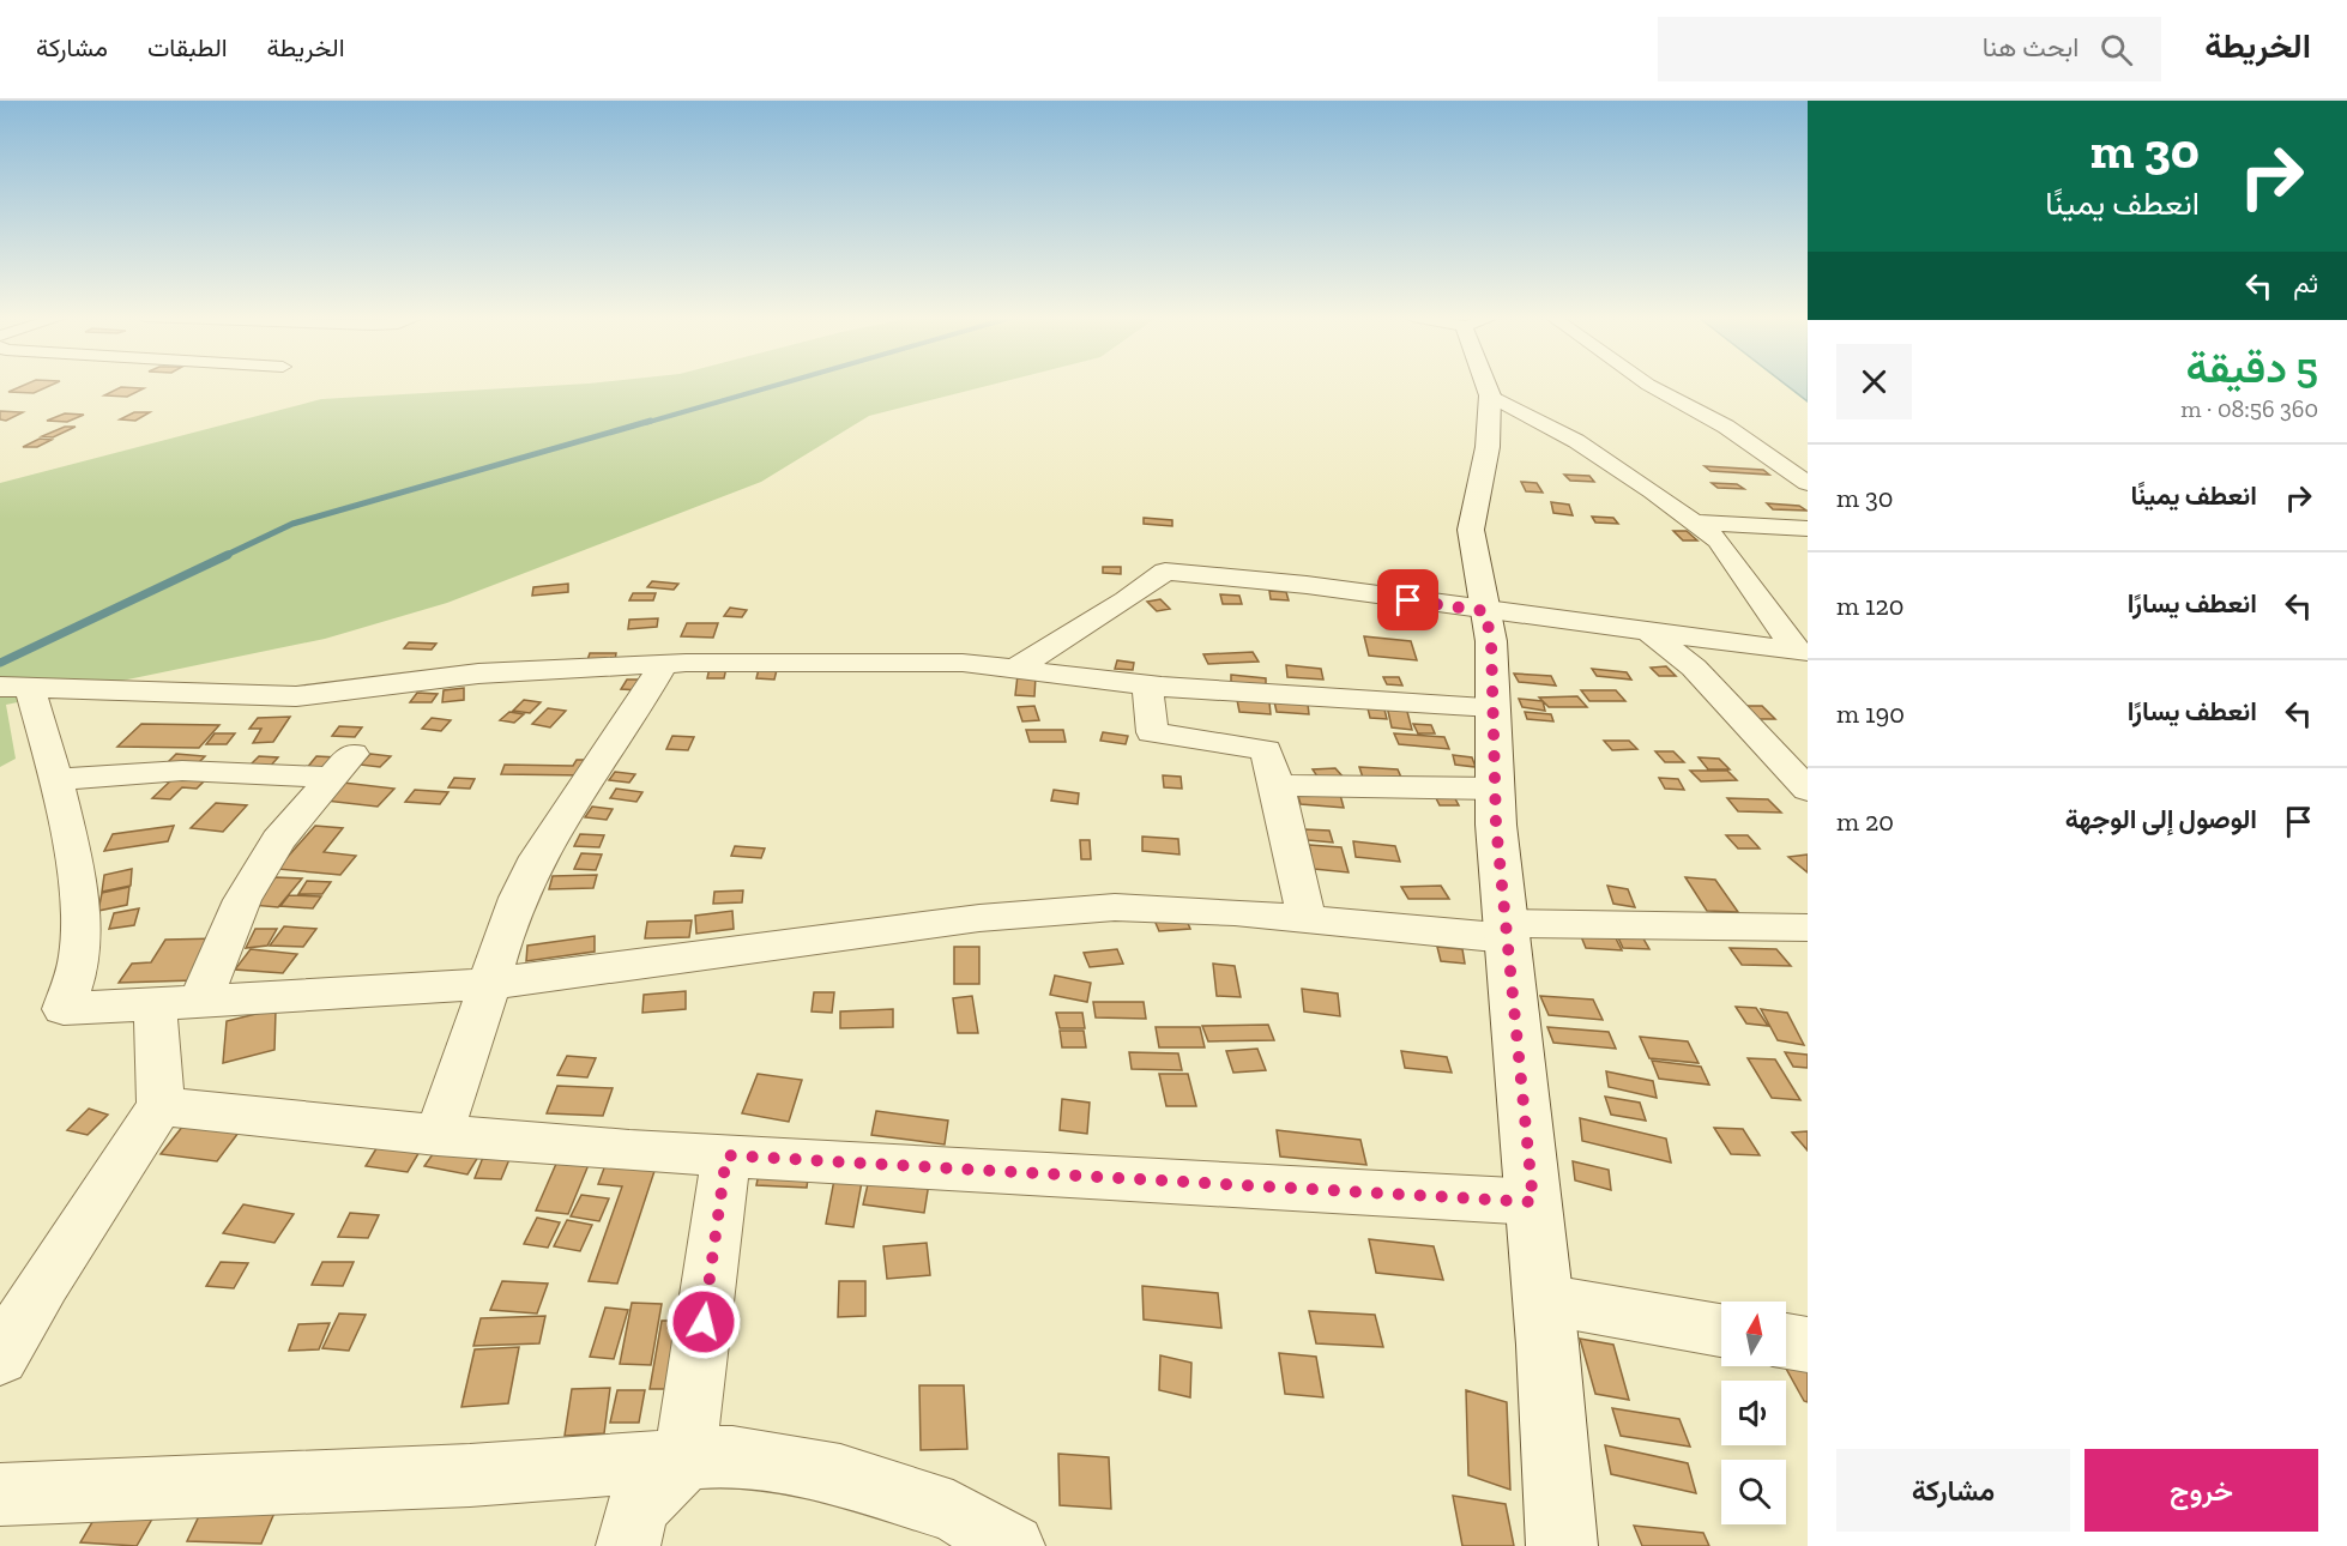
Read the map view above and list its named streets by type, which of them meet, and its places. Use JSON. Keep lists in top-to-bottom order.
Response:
{
  "north": "top",
  "page": {
    "header": "الخريطة",
    "search": "ابحث هنا",
    "nav": ["الخريطة", "الطبقات", "مشاركة"],
    "turn": ["30 m", "انعطف يمينًا"],
    "then": "ثم",
    "heading": ["5 دقيقة", "360 m · 08:56"],
    "list": [
      {
        "name": "انعطف يمينًا",
        "value": "30 m"
      },
      {
        "name": "انعطف يسارًا",
        "value": "120 m"
      },
      {
        "name": "انعطف يسارًا",
        "value": "190 m"
      },
      {
        "name": "الوصول إلى الوجهة",
        "value": "20 m"
      }
    ],
    "buttons": ["خروج", "مشاركة"]
  }
}
